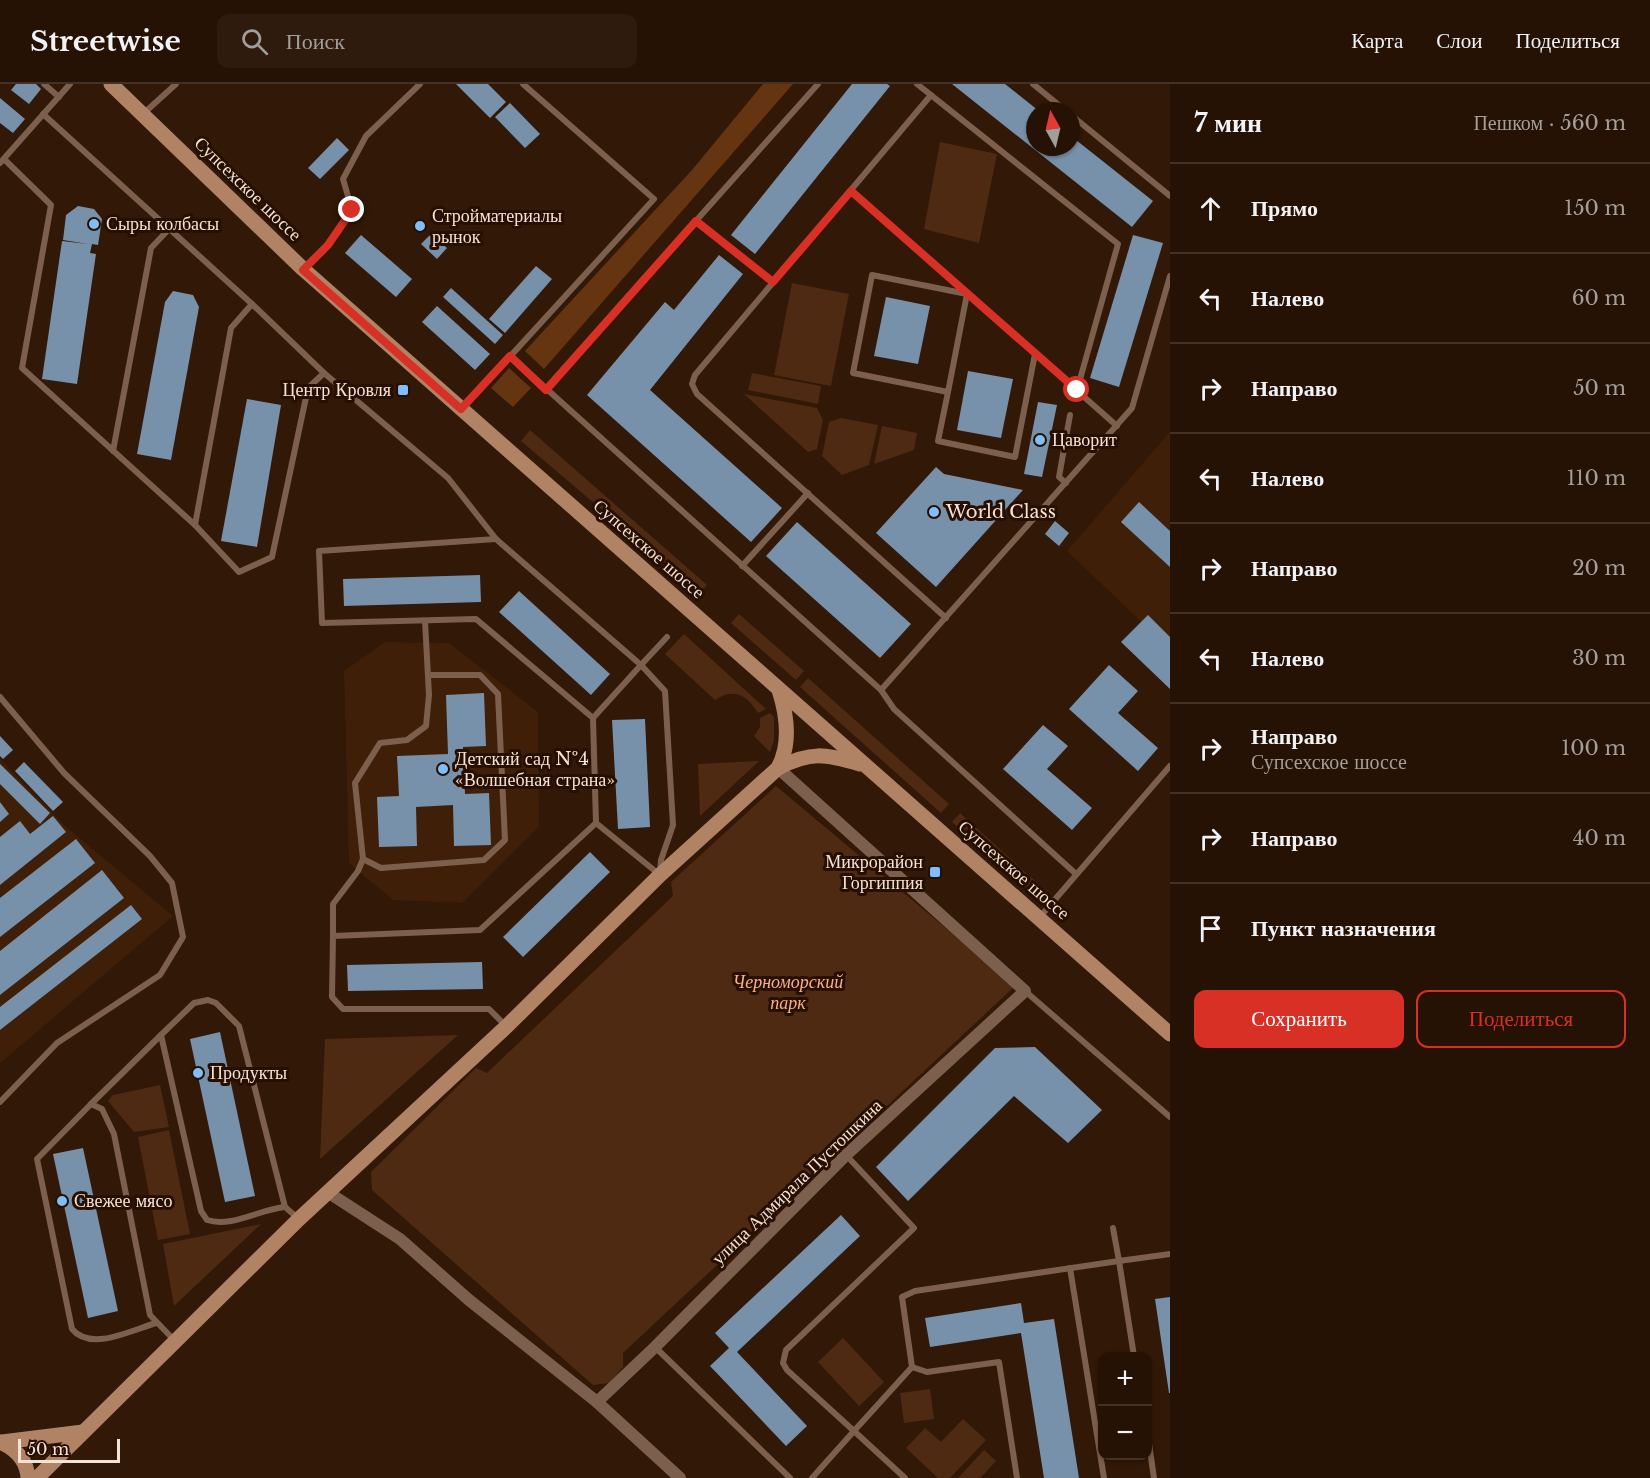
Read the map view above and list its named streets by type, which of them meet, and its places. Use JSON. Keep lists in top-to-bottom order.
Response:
{
  "streets": {
    "main road": ["Супсехское шоссе"],
    "street": ["улица Адмирала Пустошкина"]
  },
  "parks": ["Черноморский парк"],
  "places": {
    "other": [
      "Сыры колбасы",
      "Стройматериалы рынок",
      "Цаворит",
      "World Class",
      "Детский сад №4 «Волшебная страна»",
      "Продукты",
      "Свежее мясо"
    ],
    "transit": ["Центр Кровля", "Микрорайон Горгиппия"]
  },
  "scale_bar": "50 m",
  "north": "top",
  "page": {
    "header": "Streetwise",
    "search": "Поиск",
    "nav": ["Карта", "Слои", "Поделиться"],
    "heading": ["7 мин", "Пешком · 560 m"],
    "list": [
      ["Прямо", "150 m"],
      ["Налево", "60 m"],
      ["Направо", "50 m"],
      ["Налево", "110 m"],
      ["Направо", "20 m"],
      ["Налево", "30 m"],
      ["Направо", "Супсехское шоссе", "100 m"],
      ["Направо", "40 m"],
      "Пункт назначения"
    ],
    "buttons": ["Сохранить", "Поделиться"],
    "map_buttons": ["+", "−"],
    "scale": "50 m"
  }
}
